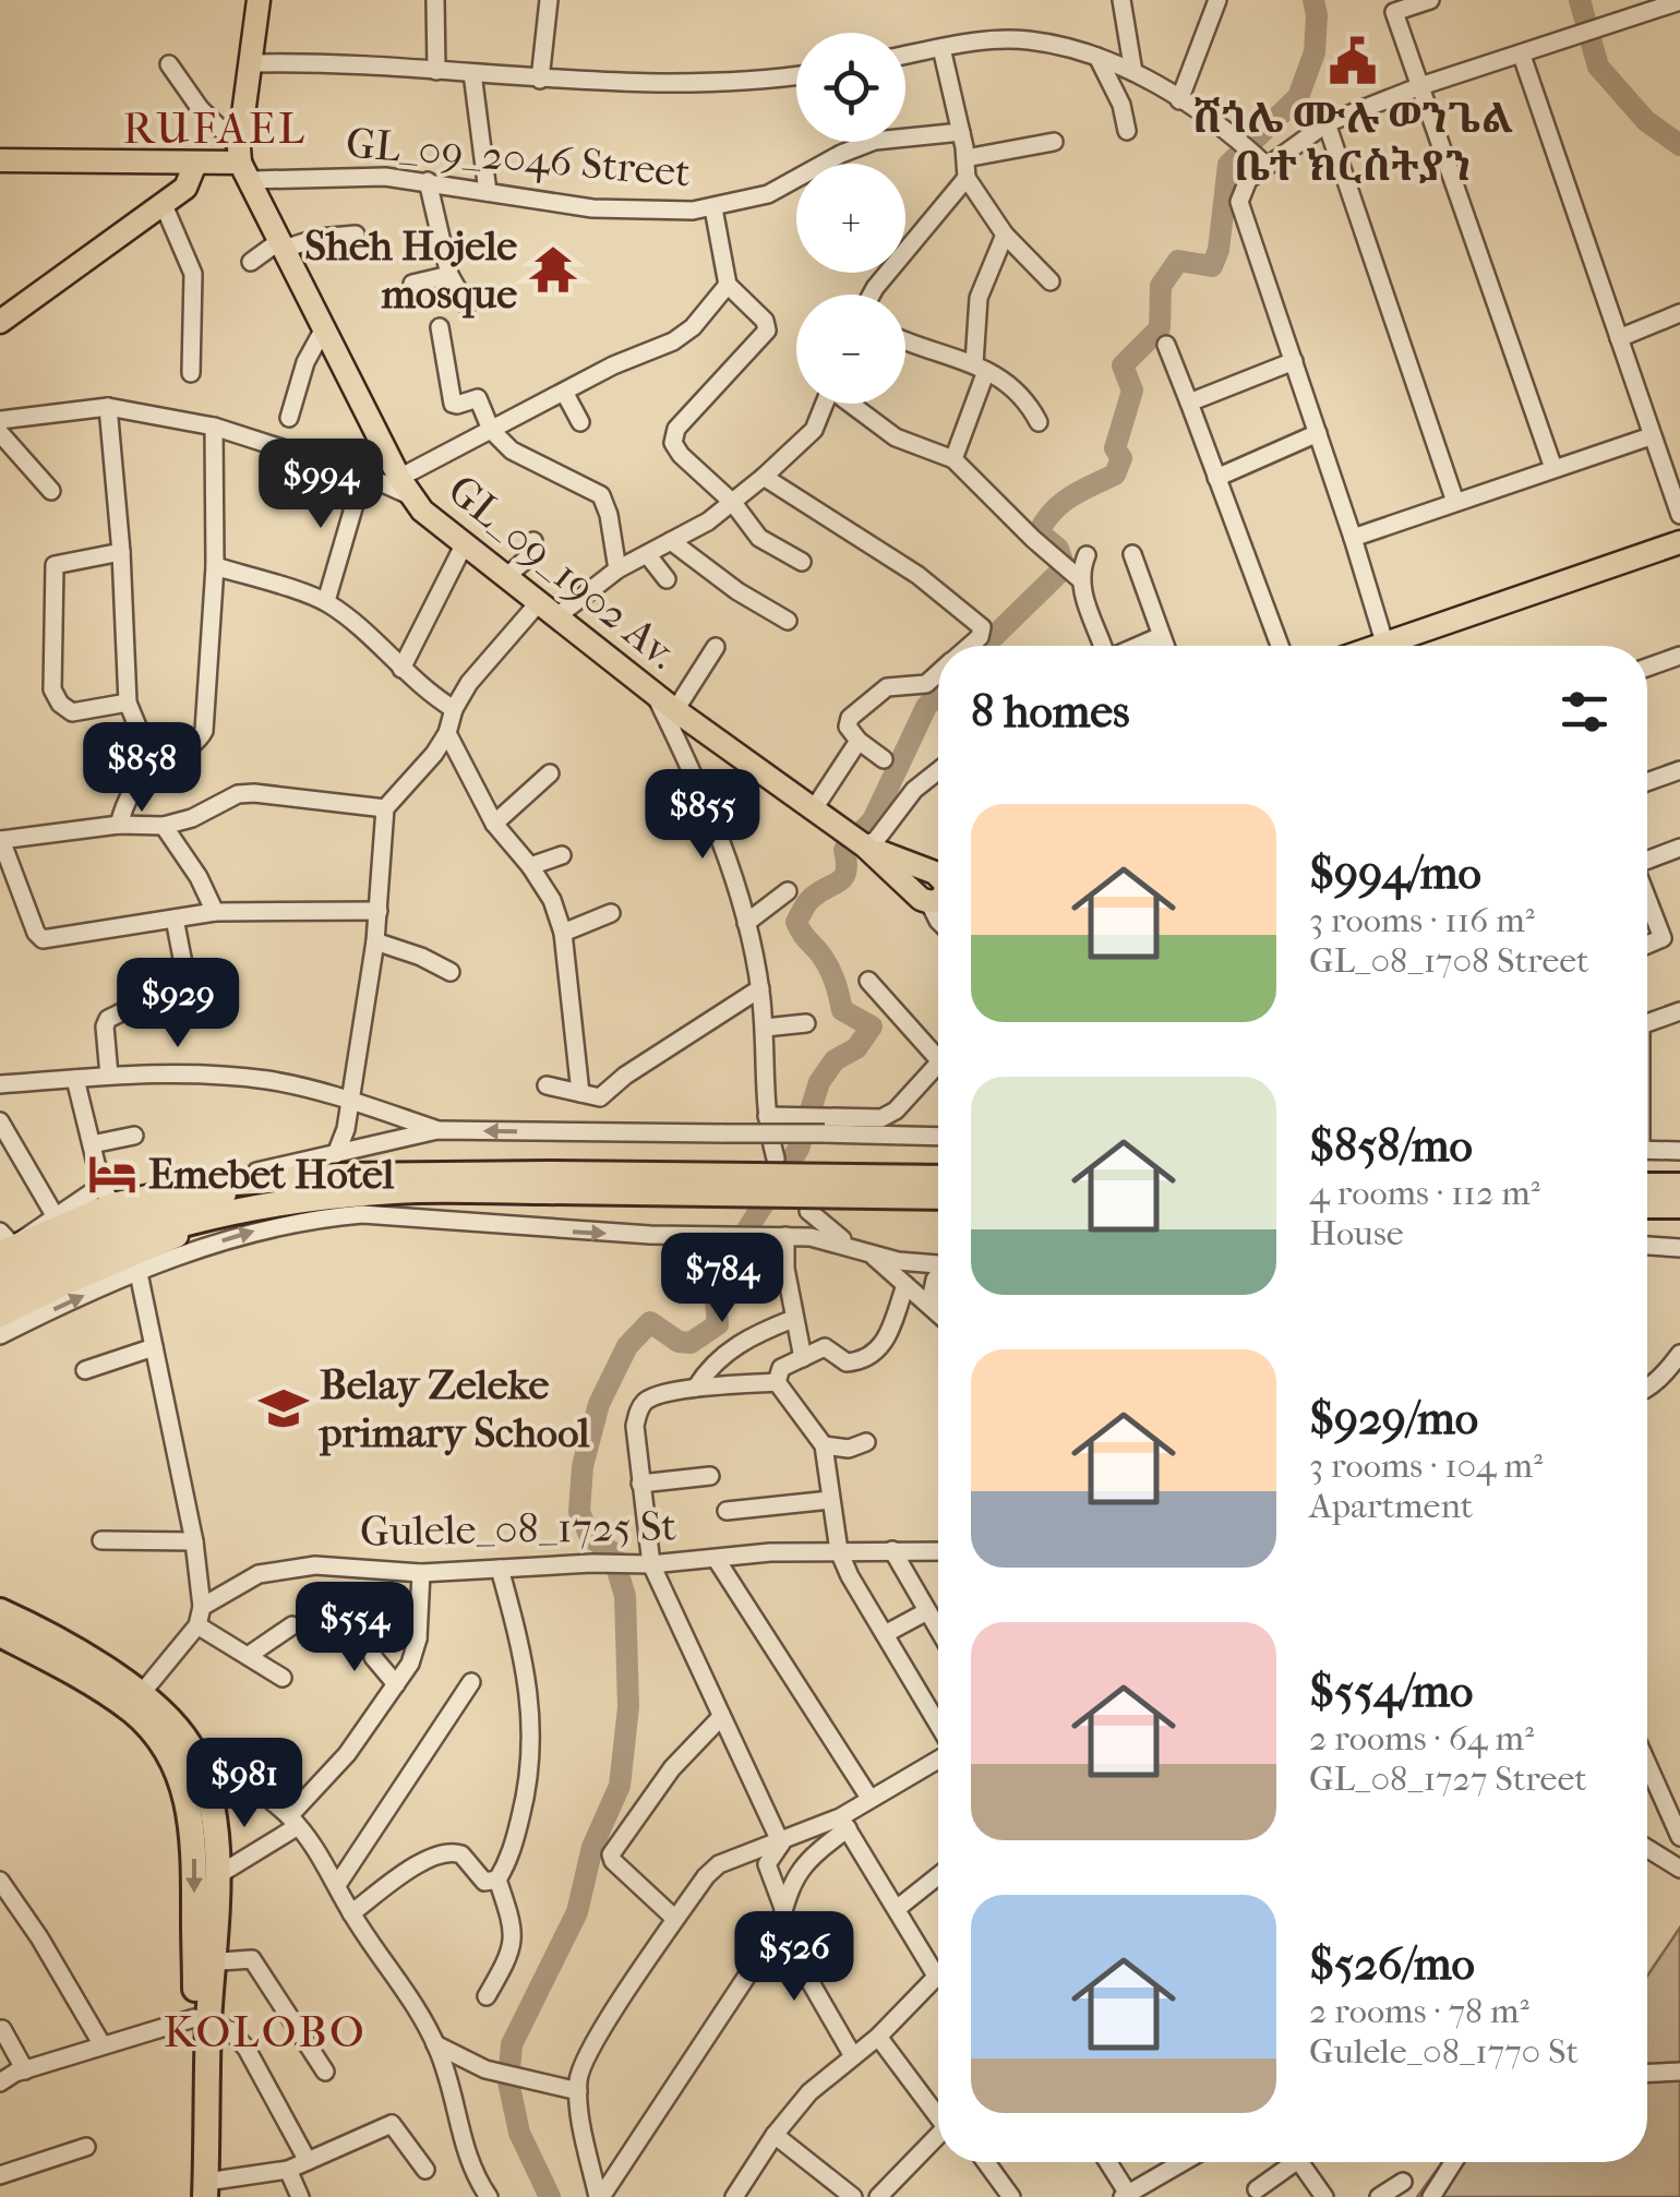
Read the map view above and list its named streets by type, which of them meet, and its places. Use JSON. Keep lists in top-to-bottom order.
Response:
{
  "streets": {
    "main road": ["GL_09_1902 Av."],
    "street": ["GL_09_2046 Street", "Gulele_08_1725 St"]
  },
  "crossings": [
    ["GL_09_2046 Street", "GL_09_1902 Av."]
  ],
  "districts": ["RUFAEL", "KOLOBO"],
  "places": {
    "public building": ["ሸጎሌ ሙሉ ወንጌል ቤተ ክርስትያን"],
    "temple": ["Sheh Hojele mosque"],
    "hotel": ["Emebet Hotel"],
    "school or university": ["Belay Zeleke primary School"]
  },
  "page": {
    "map_buttons": ["+", "−"],
    "price": [
      "$994",
      "$858",
      "$855",
      "$929",
      "$784",
      "$554",
      "$981",
      "$526"
    ],
    "heading": "8 homes",
    "list": [
      {
        "name": "$994/mo",
        "note": "3 rooms · 116 m² · GL_08_1708 Street"
      },
      {
        "name": "$858/mo",
        "note": "4 rooms · 112 m² · House"
      },
      {
        "name": "$929/mo",
        "note": "3 rooms · 104 m² · Apartment"
      },
      {
        "name": "$554/mo",
        "note": "2 rooms · 64 m² · GL_08_1727 Street"
      },
      {
        "name": "$526/mo",
        "note": "2 rooms · 78 m² · Gulele_08_1770 St"
      }
    ]
  }
}
